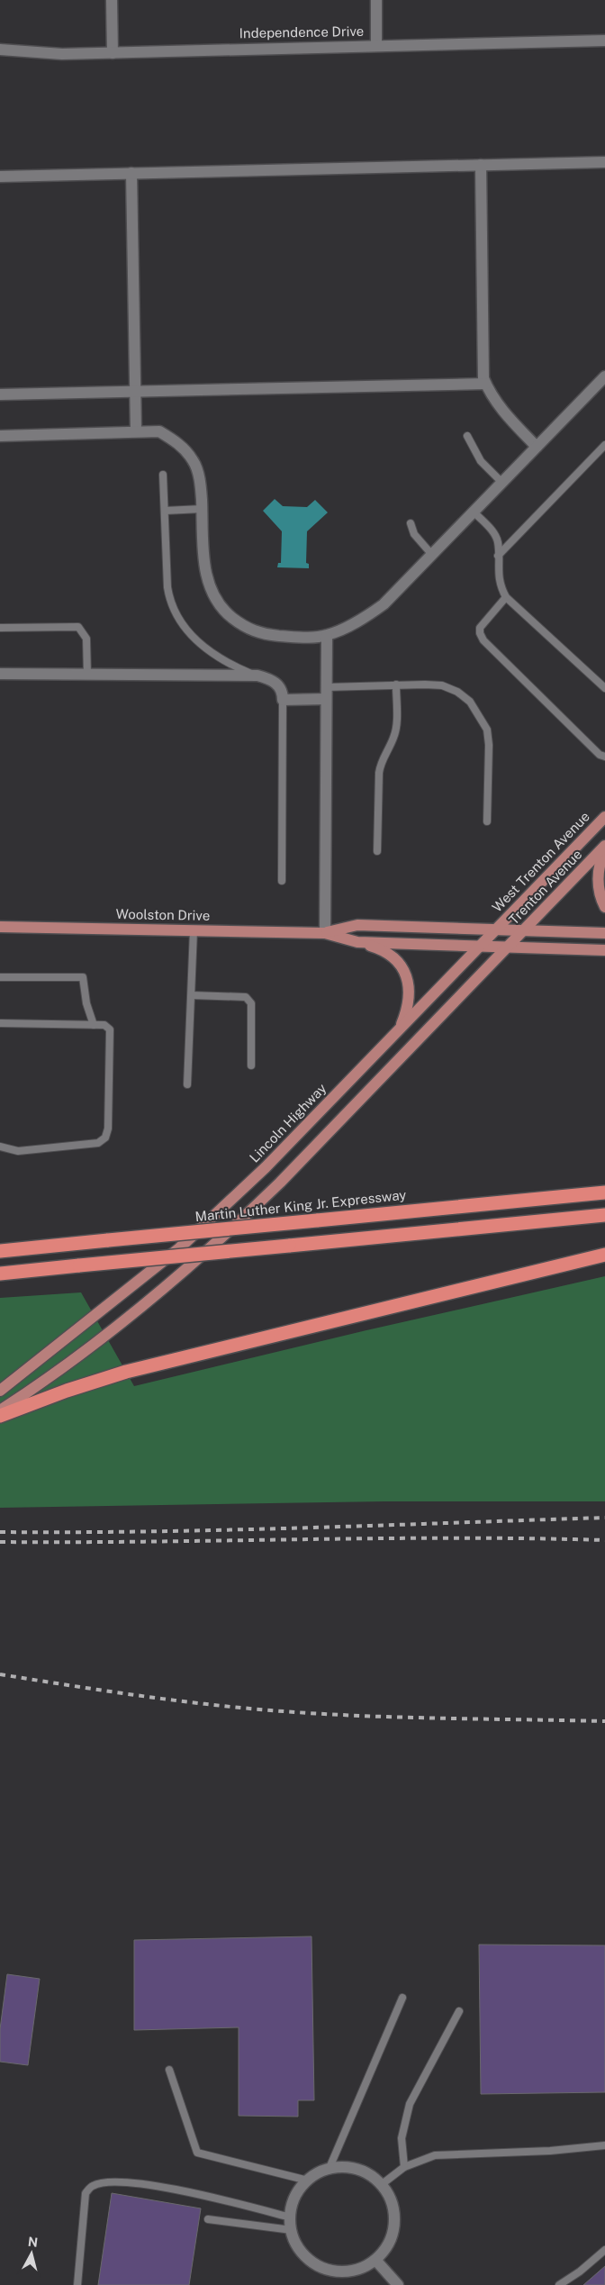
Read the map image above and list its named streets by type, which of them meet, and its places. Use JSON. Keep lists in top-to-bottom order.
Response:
{
  "streets": {
    "highway": ["Martin Luther King Jr. Expressway"],
    "main road": [
      "West Trenton Avenue",
      "Trenton Avenue",
      "Woolston Drive",
      "Lincoln Highway"
    ],
    "street": ["Independence Drive"]
  },
  "crossings": [
    ["West Trenton Avenue", "Woolston Drive"],
    ["West Trenton Avenue", "Lincoln Highway"],
    ["Trenton Avenue", "Woolston Drive"],
    ["Woolston Drive", "Lincoln Highway"]
  ],
  "north": "top"
}
